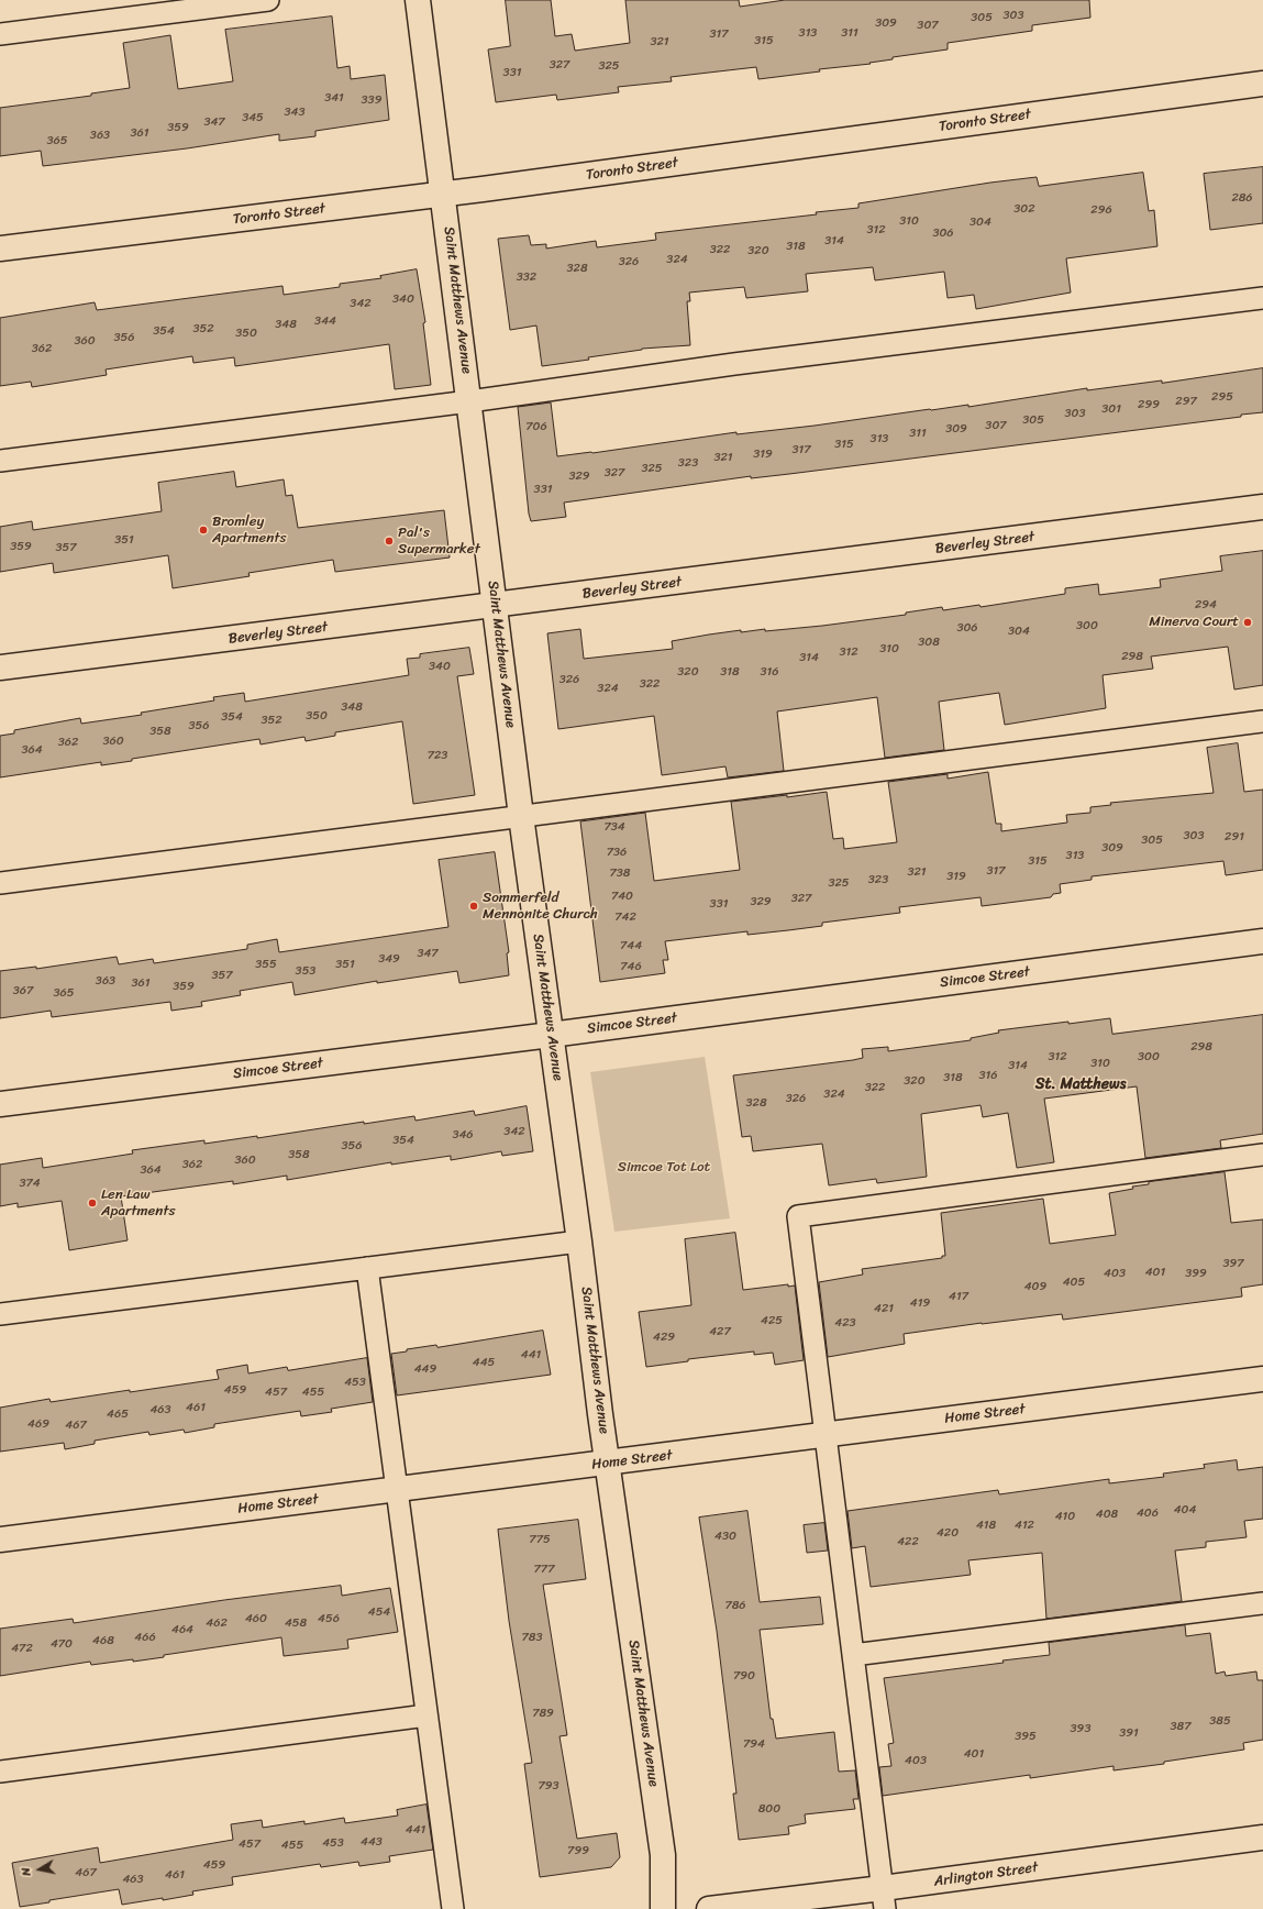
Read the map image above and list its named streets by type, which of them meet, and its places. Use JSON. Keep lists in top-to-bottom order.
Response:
{
  "streets": {
    "street": [
      "Toronto Street",
      "Saint Matthews Avenue",
      "Beverley Street",
      "Simcoe Street",
      "Home Street",
      "Arlington Street"
    ]
  },
  "crossings": [
    ["Toronto Street", "Saint Matthews Avenue"],
    ["Saint Matthews Avenue", "Beverley Street"],
    ["Saint Matthews Avenue", "Simcoe Street"],
    ["Saint Matthews Avenue", "Home Street"]
  ],
  "districts": ["St. Matthews"],
  "parks": ["Simcoe Tot Lot"],
  "places": [
    "Bromley Apartments",
    "Pal's Supermarket",
    "Minerva Court",
    "Sommerfeld Mennonite Church",
    "Len Law Apartments"
  ],
  "house_numbers": [
    "303",
    "305",
    "309",
    "307",
    "313",
    "311",
    "317",
    "315",
    "321",
    "327",
    "325",
    "331",
    "341",
    "339",
    "343",
    "345",
    "347",
    "359",
    "361",
    "363",
    "365",
    "286",
    "302",
    "296",
    "310",
    "304",
    "312",
    "306",
    "314",
    "318",
    "322",
    "320",
    "324",
    "326",
    "328",
    "332",
    "340",
    "342",
    "344",
    "348",
    "352",
    "354",
    "350",
    "356",
    "360",
    "362",
    "295",
    "297",
    "299",
    "301",
    "303",
    "305",
    "307",
    "706",
    "309",
    "311",
    "313",
    "315",
    "317",
    "319",
    "321",
    "323",
    "325",
    "327",
    "329",
    "331",
    "351",
    "359",
    "357",
    "294",
    "300",
    "306",
    "304",
    "308",
    "310",
    "312",
    "298",
    "314",
    "340",
    "320",
    "318",
    "316",
    "326",
    "322",
    "324",
    "348",
    "350",
    "354",
    "352",
    "356",
    "358",
    "360",
    "362",
    "364",
    "723",
    "734",
    "303",
    "291",
    "305",
    "309",
    "736",
    "313",
    "315",
    "317",
    "321",
    "738",
    "319",
    "323",
    "325",
    "740",
    "327",
    "329",
    "331",
    "742",
    "744",
    "347",
    "349",
    "355",
    "351",
    "746",
    "353",
    "357",
    "363",
    "361",
    "359",
    "367",
    "365",
    "298",
    "312",
    "300",
    "310",
    "314",
    "316",
    "318",
    "320",
    "322",
    "324",
    "326",
    "328",
    "342",
    "346",
    "354",
    "356",
    "358",
    "360",
    "362",
    "364",
    "374",
    "397",
    "401",
    "403",
    "399",
    "405",
    "409",
    "417",
    "419",
    "421",
    "425",
    "423",
    "427",
    "429",
    "441",
    "445",
    "449",
    "453",
    "459",
    "457",
    "455",
    "461",
    "463",
    "465",
    "469",
    "467",
    "404",
    "406",
    "408",
    "410",
    "418",
    "412",
    "420",
    "430",
    "775",
    "422",
    "777",
    "786",
    "454",
    "460",
    "456",
    "462",
    "458",
    "464",
    "466",
    "783",
    "468",
    "470",
    "472",
    "790",
    "789",
    "385",
    "387",
    "393",
    "391",
    "395",
    "794",
    "401",
    "403",
    "793",
    "800",
    "441",
    "443",
    "453",
    "457",
    "455",
    "799",
    "459",
    "467",
    "461",
    "463"
  ],
  "north": "left"
}
